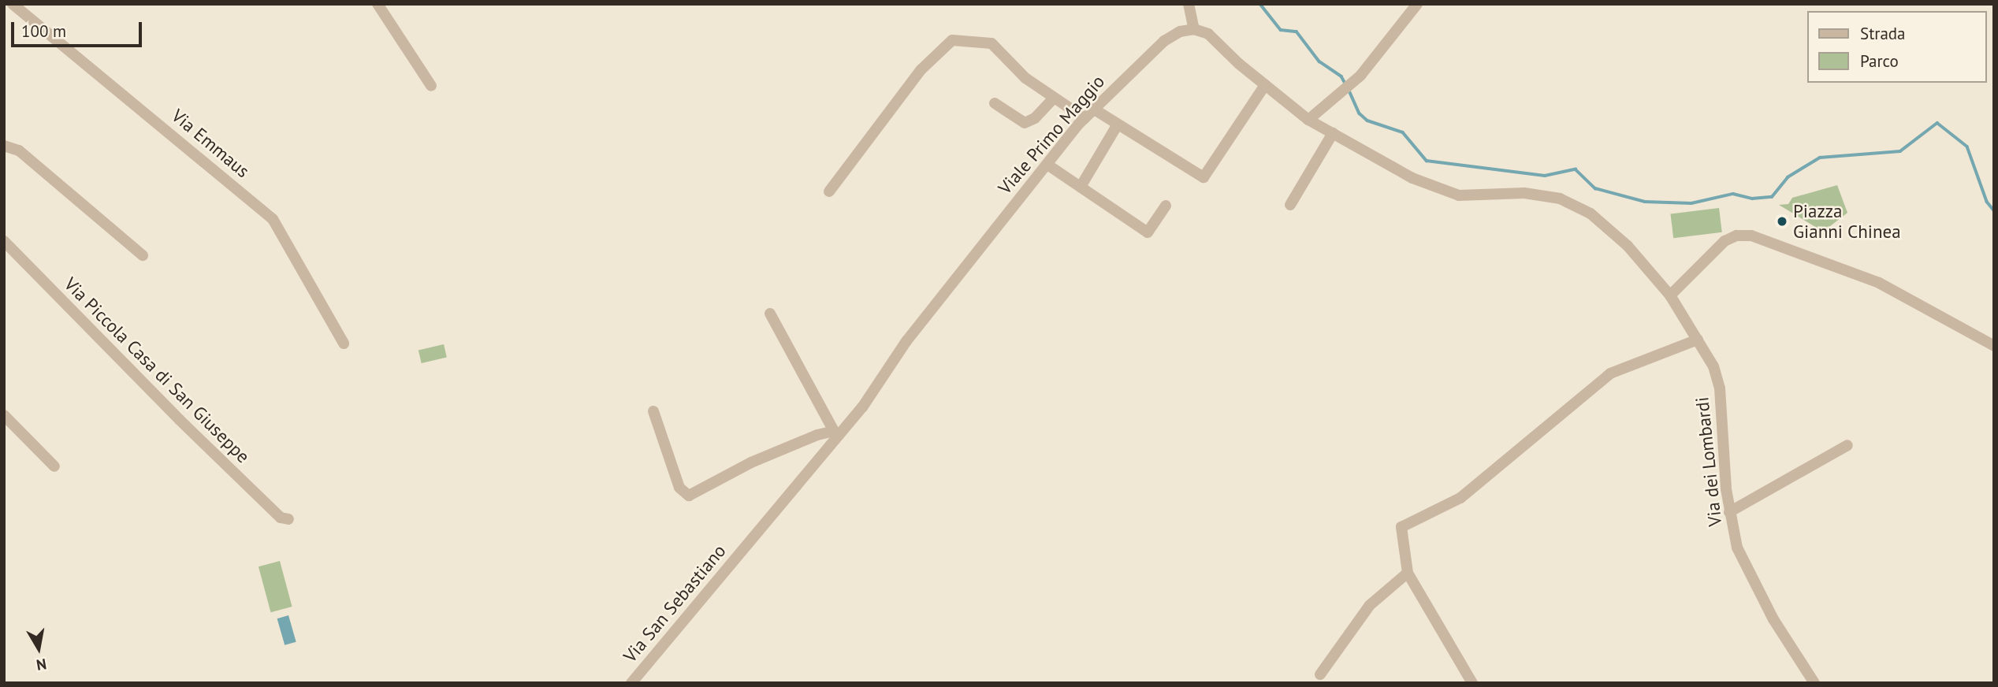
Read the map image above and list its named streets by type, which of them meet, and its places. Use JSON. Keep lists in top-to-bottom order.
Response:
{
  "streets": {
    "street": [
      "Viale Primo Maggio",
      "Via Emmaus",
      "Via Piccola Casa di San Giuseppe",
      "Via dei Lombardi",
      "Via San Sebastiano"
    ]
  },
  "crossings": [
    ["Viale Primo Maggio", "Via San Sebastiano"]
  ],
  "places": ["Piazza Gianni Chinea"],
  "legend": ["Strada", "Parco"],
  "scale_bar": "100 m",
  "north": "bottom"
}
